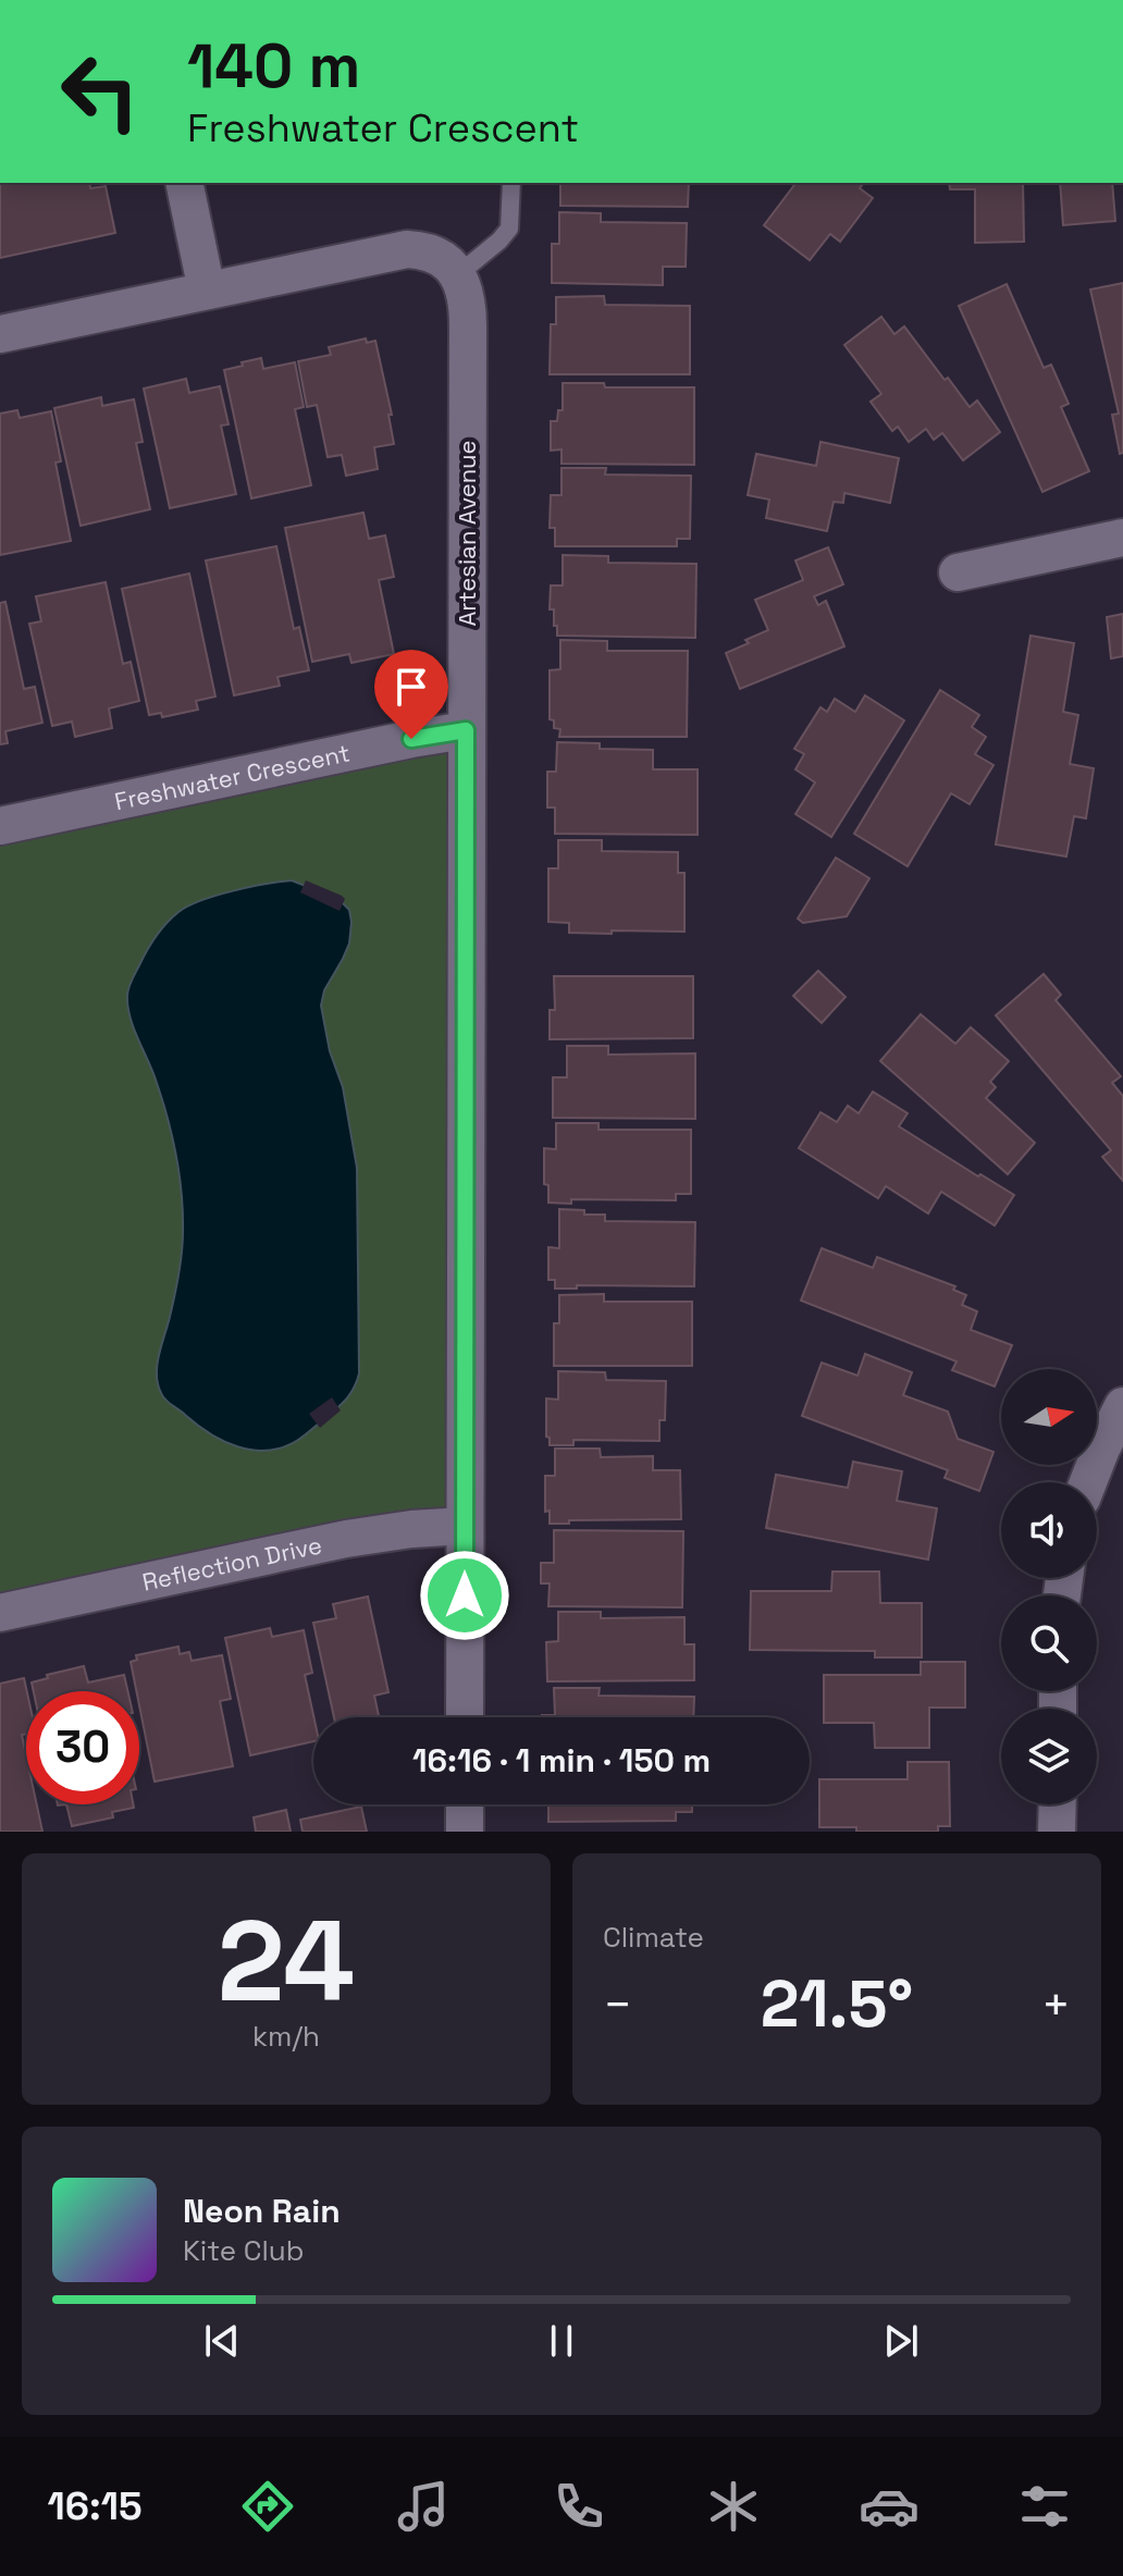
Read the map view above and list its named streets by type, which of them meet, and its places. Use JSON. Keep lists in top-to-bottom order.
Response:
{
  "streets": {
    "street": ["Artesian Avenue", "Freshwater Crescent", "Reflection Drive"]
  },
  "crossings": [
    ["Artesian Avenue", "Freshwater Crescent"],
    ["Artesian Avenue", "Reflection Drive"]
  ],
  "north": "right",
  "page": {
    "turn": ["140 m", "Freshwater Crescent"],
    "limit": "30",
    "trip": "16:16 · 1 min · 150 m",
    "tile": [
      ["24", "km/h"],
      "Climate"
    ],
    "heat": ["−", "21.5°", "+"],
    "song": ["Neon Rain", "Kite Club"],
    "tabs": "16:15"
  }
}
